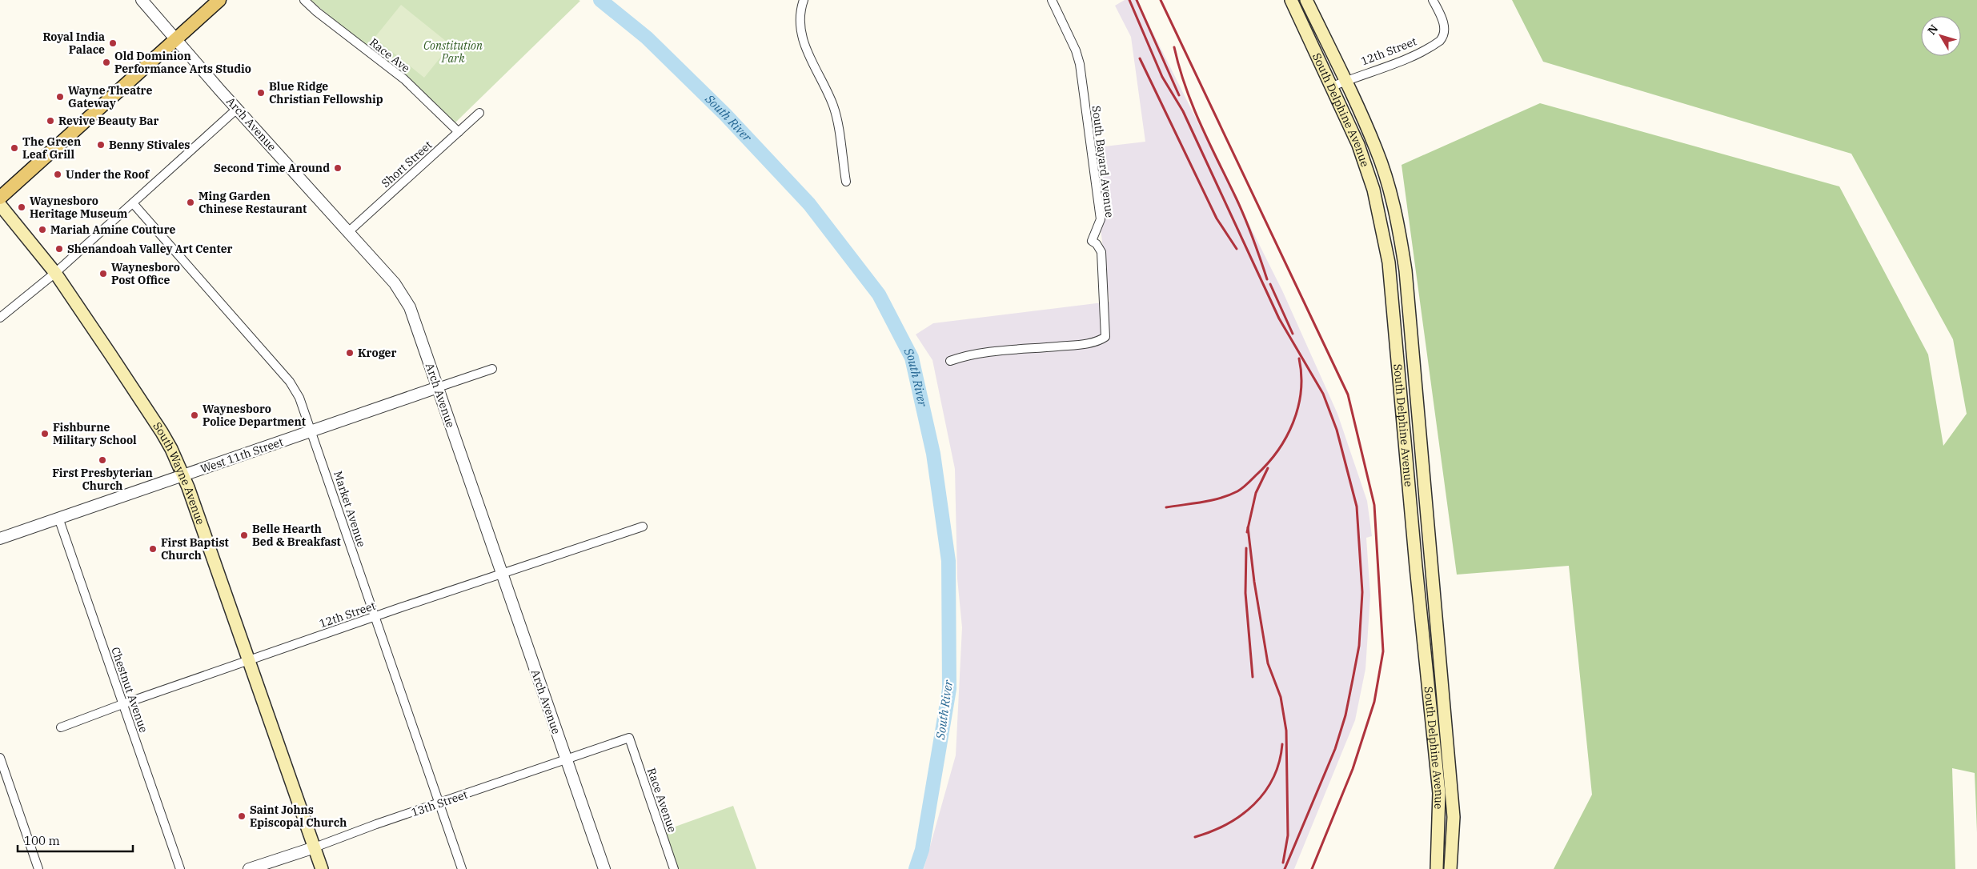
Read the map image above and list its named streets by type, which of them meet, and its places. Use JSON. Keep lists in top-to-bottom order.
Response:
{
  "streets": {
    "main road": ["South Delphine Avenue", "South Wayne Avenue"],
    "street": [
      "12th Street",
      "Race Ave",
      "Arch Avenue",
      "South Bayard Avenue",
      "Short Street",
      "West 11th Street",
      "Market Avenue",
      "Chestnut Avenue",
      "Race Avenue",
      "13th Street"
    ]
  },
  "crossings": [
    ["12th Street", "South Delphine Avenue"],
    ["12th Street", "Arch Avenue"],
    ["12th Street", "South Wayne Avenue"],
    ["12th Street", "Market Avenue"],
    ["12th Street", "Chestnut Avenue"],
    ["Race Ave", "Short Street"],
    ["Arch Avenue", "Short Street"],
    ["Arch Avenue", "West 11th Street"],
    ["Arch Avenue", "13th Street"],
    ["West 11th Street", "South Wayne Avenue"],
    ["West 11th Street", "Market Avenue"],
    ["West 11th Street", "Chestnut Avenue"],
    ["South Wayne Avenue", "13th Street"],
    ["Market Avenue", "13th Street"],
    ["Race Avenue", "13th Street"]
  ],
  "water": ["South River"],
  "parks": ["Constitution Park"],
  "places": [
    "Royal India Palace",
    "Old Dominion Performance Arts Studio",
    "Blue Ridge Christian Fellowship",
    "Wayne Theatre Gateway",
    "Revive Beauty Bar",
    "Benny Stivales",
    "The Green Leaf Grill",
    "Second Time Around",
    "Under the Roof",
    "Ming Garden Chinese Restaurant",
    "Waynesboro Heritage Museum",
    "Mariah Amine Couture",
    "Shenandoah Valley Art Center",
    "Waynesboro Post Office",
    "Kroger",
    "Waynesboro Police Department",
    "Fishburne Military School",
    "First Presbyterian Church",
    "Belle Hearth Bed & Breakfast",
    "First Baptist Church",
    "Saint Johns Episcopal Church"
  ],
  "scale_bar": "100 m",
  "north": "top left"
}
